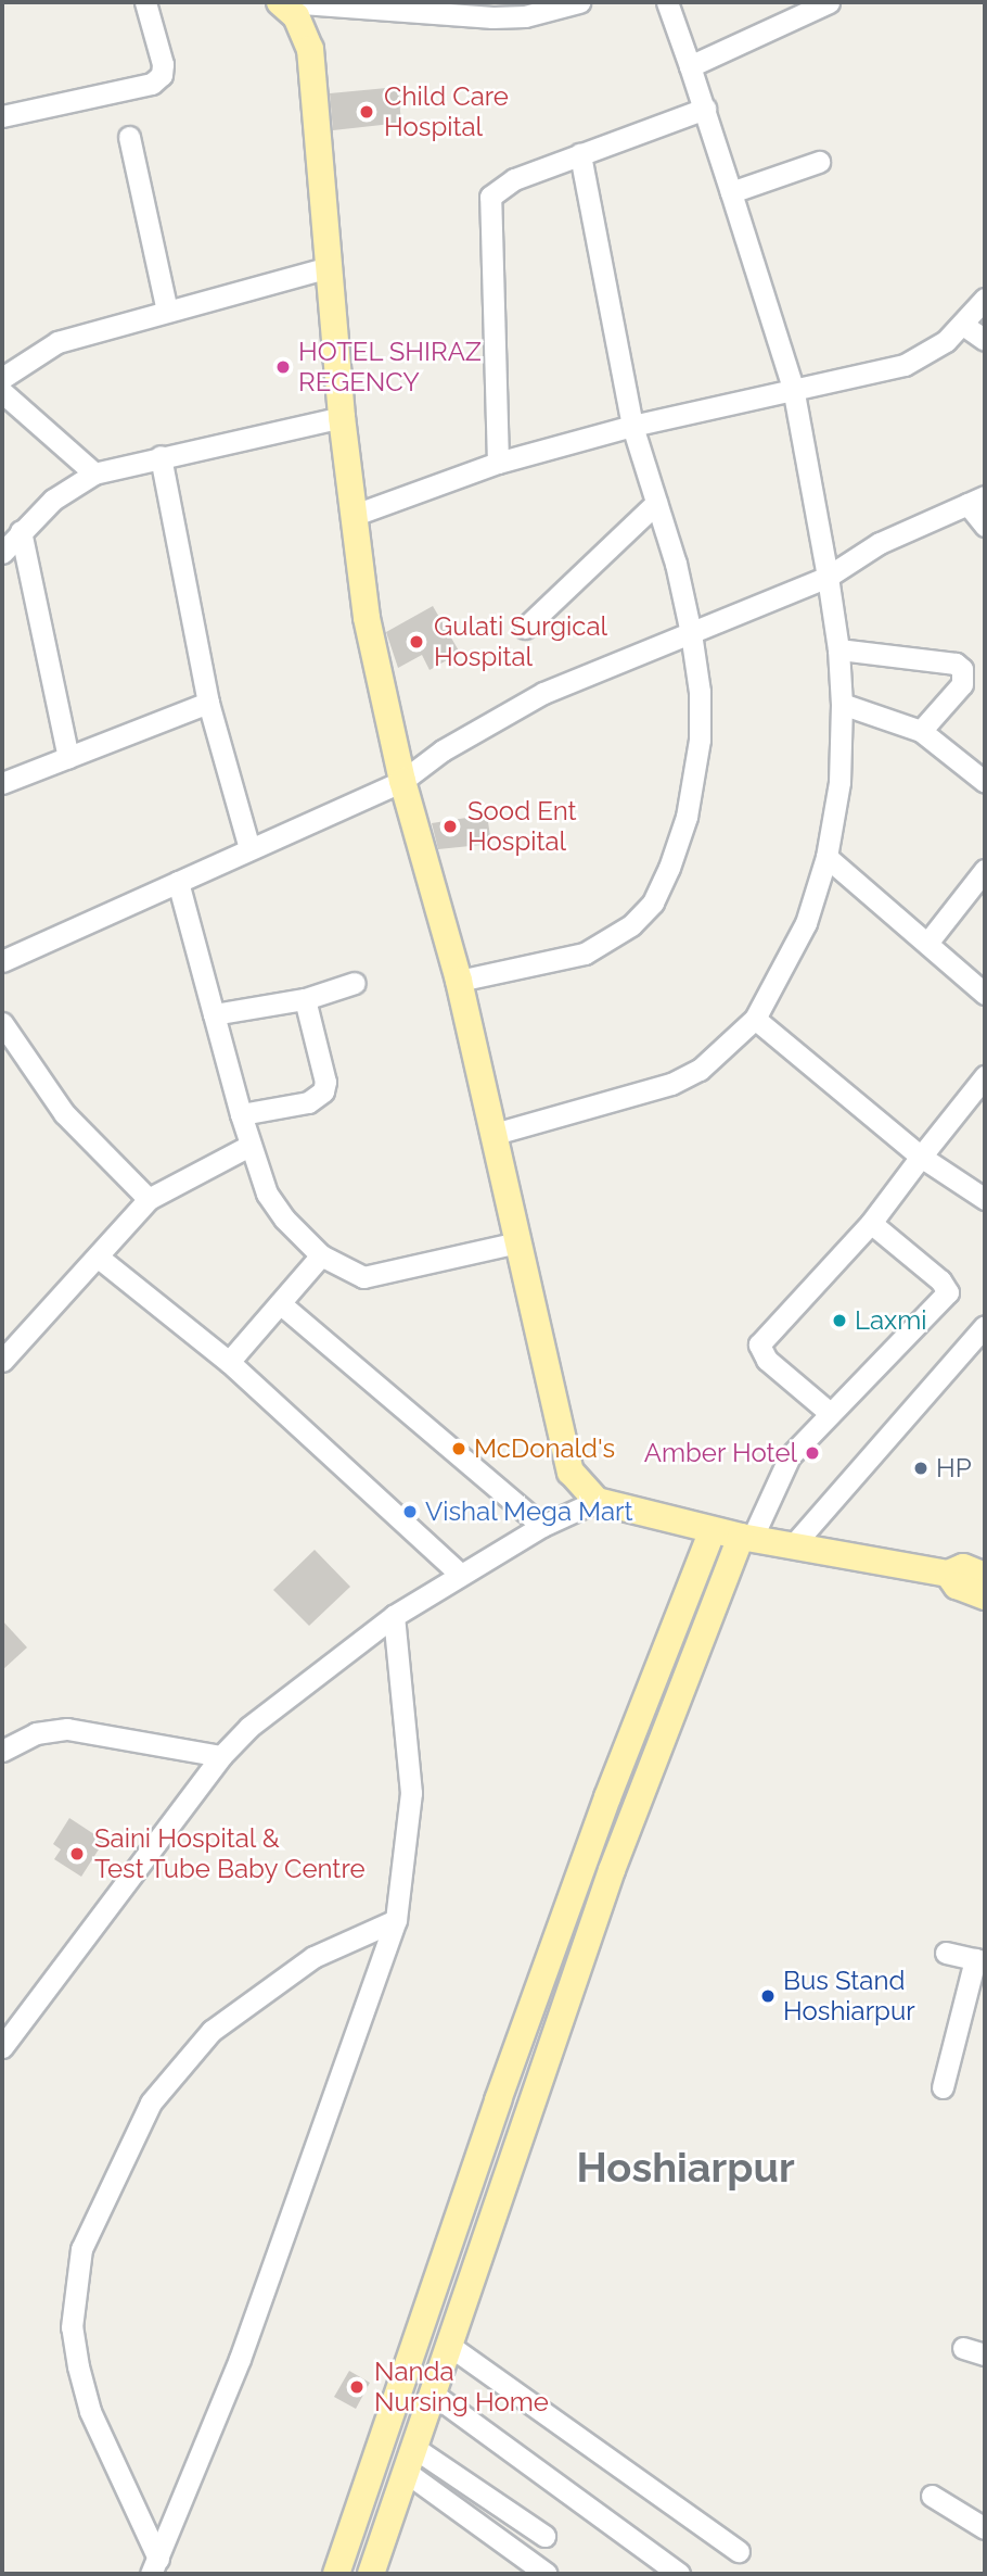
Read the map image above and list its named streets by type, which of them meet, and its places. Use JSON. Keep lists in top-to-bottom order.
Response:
{
  "districts": ["Hoshiarpur"],
  "places": [
    "Child Care Hospital",
    "HOTEL SHIRAZ REGENCY",
    "Gulati Surgical Hospital",
    "Sood Ent Hospital",
    "Laxmi",
    "McDonald's",
    "Amber Hotel",
    "HP",
    "Vishal Mega Mart",
    "Saini Hospital & Test Tube Baby Centre",
    "Bus Stand Hoshiarpur",
    "Nanda Nursing Home"
  ]
}
